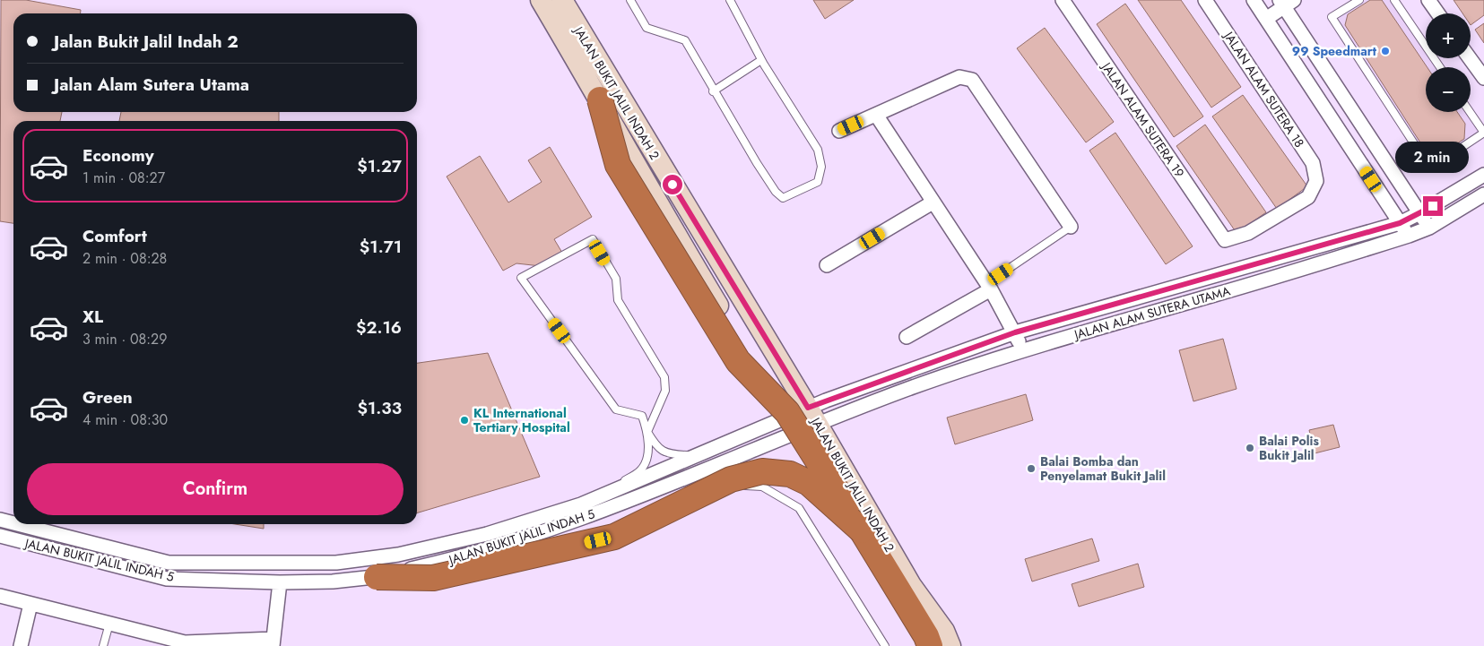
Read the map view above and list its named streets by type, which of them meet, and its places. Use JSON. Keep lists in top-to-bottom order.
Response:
{
  "streets": {
    "street": [
      "JALAN ALAM SUTERA 18",
      "JALAN BUKIT JALIL INDAH 2",
      "JALAN ALAM SUTERA 19",
      "JALAN ALAM SUTERA UTAMA",
      "JALAN BUKIT JALIL INDAH 5"
    ]
  },
  "crossings": [
    ["JALAN ALAM SUTERA 18", "JALAN ALAM SUTERA 19"],
    ["JALAN BUKIT JALIL INDAH 2", "JALAN ALAM SUTERA UTAMA"],
    ["JALAN BUKIT JALIL INDAH 2", "JALAN BUKIT JALIL INDAH 5"]
  ],
  "places": [
    "99 Speedmart",
    "KL International Tertiary Hospital",
    "Balai Polis Bukit Jalil",
    "Balai Bomba dan Penyelamat Bukit Jalil"
  ],
  "page": {
    "map_buttons": ["+", "−"],
    "banner": ["Jalan Bukit Jalil Indah 2", "Jalan Alam Sutera Utama"],
    "list": [
      {
        "name": "Economy",
        "note": "1 min · 08:27",
        "value": "$1.27"
      },
      {
        "name": "Comfort",
        "note": "2 min · 08:28",
        "value": "$1.71"
      },
      {
        "name": "XL",
        "note": "3 min · 08:29",
        "value": "$2.16"
      },
      {
        "name": "Green",
        "note": "4 min · 08:30",
        "value": "$1.33"
      }
    ],
    "bubble": "2 min",
    "buttons": "Confirm"
  }
}
